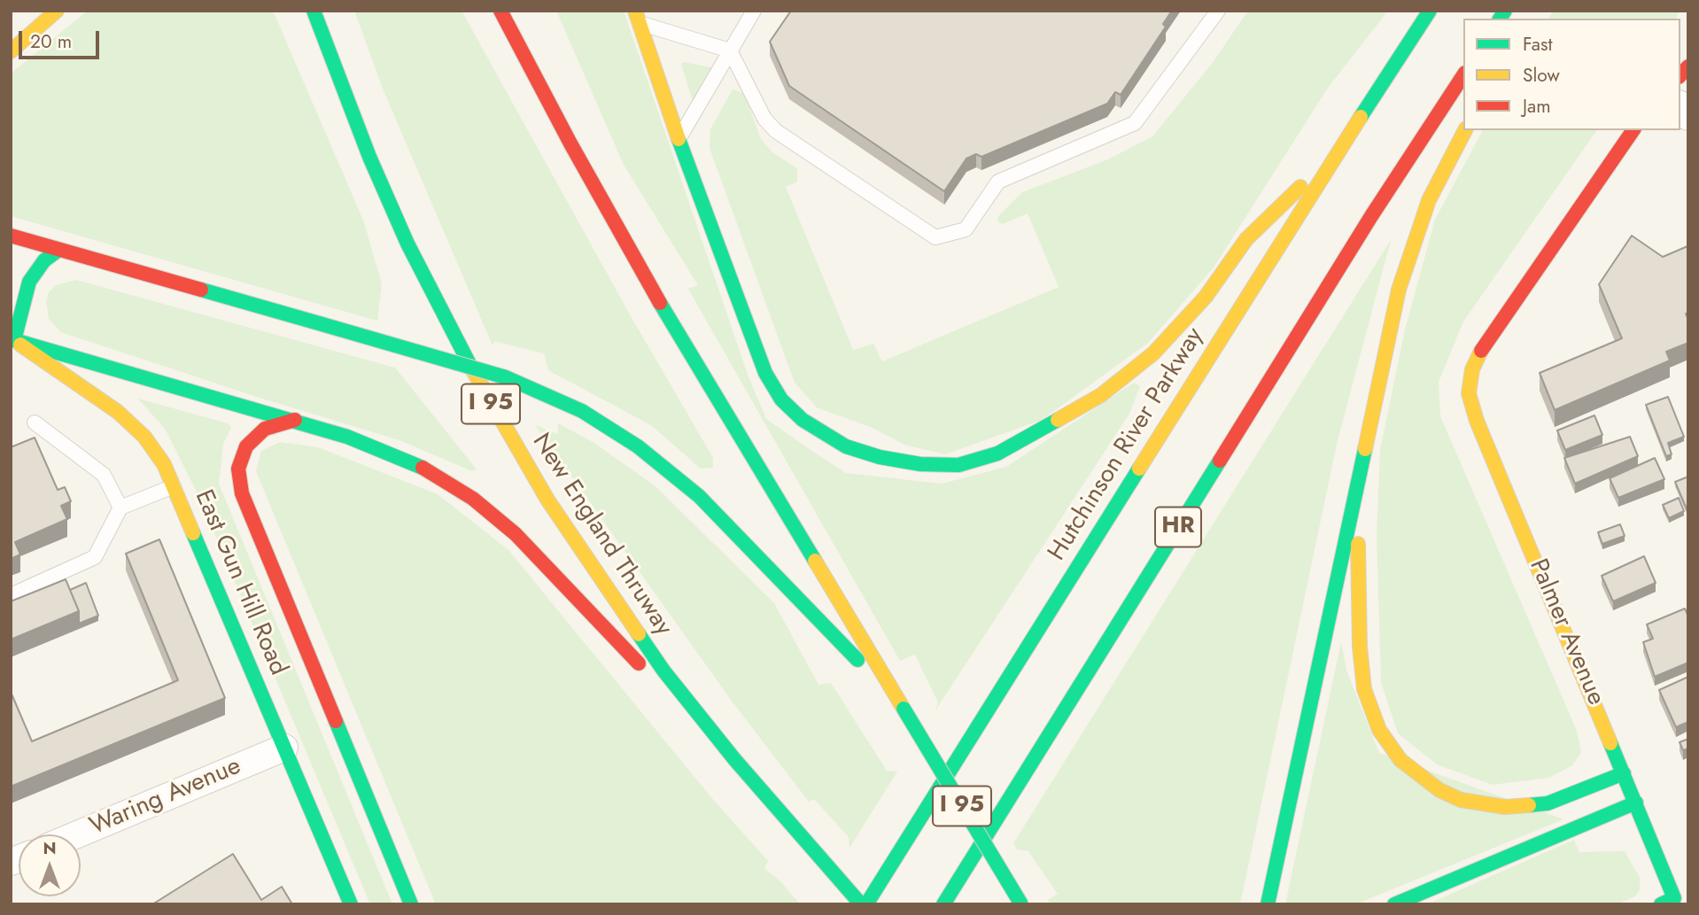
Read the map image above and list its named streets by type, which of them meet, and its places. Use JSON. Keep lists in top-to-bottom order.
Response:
{
  "streets": {
    "main road": [
      "I 95",
      "Hutchinson River Parkway",
      "HR",
      "New England Thruway",
      "East Gun Hill Road",
      "Palmer Avenue"
    ],
    "street": ["Waring Avenue"]
  },
  "crossings": [
    ["East Gun Hill Road", "Waring Avenue"]
  ],
  "legend": ["Fast", "Slow", "Jam"],
  "scale_bar": "20 m",
  "north": "top"
}
